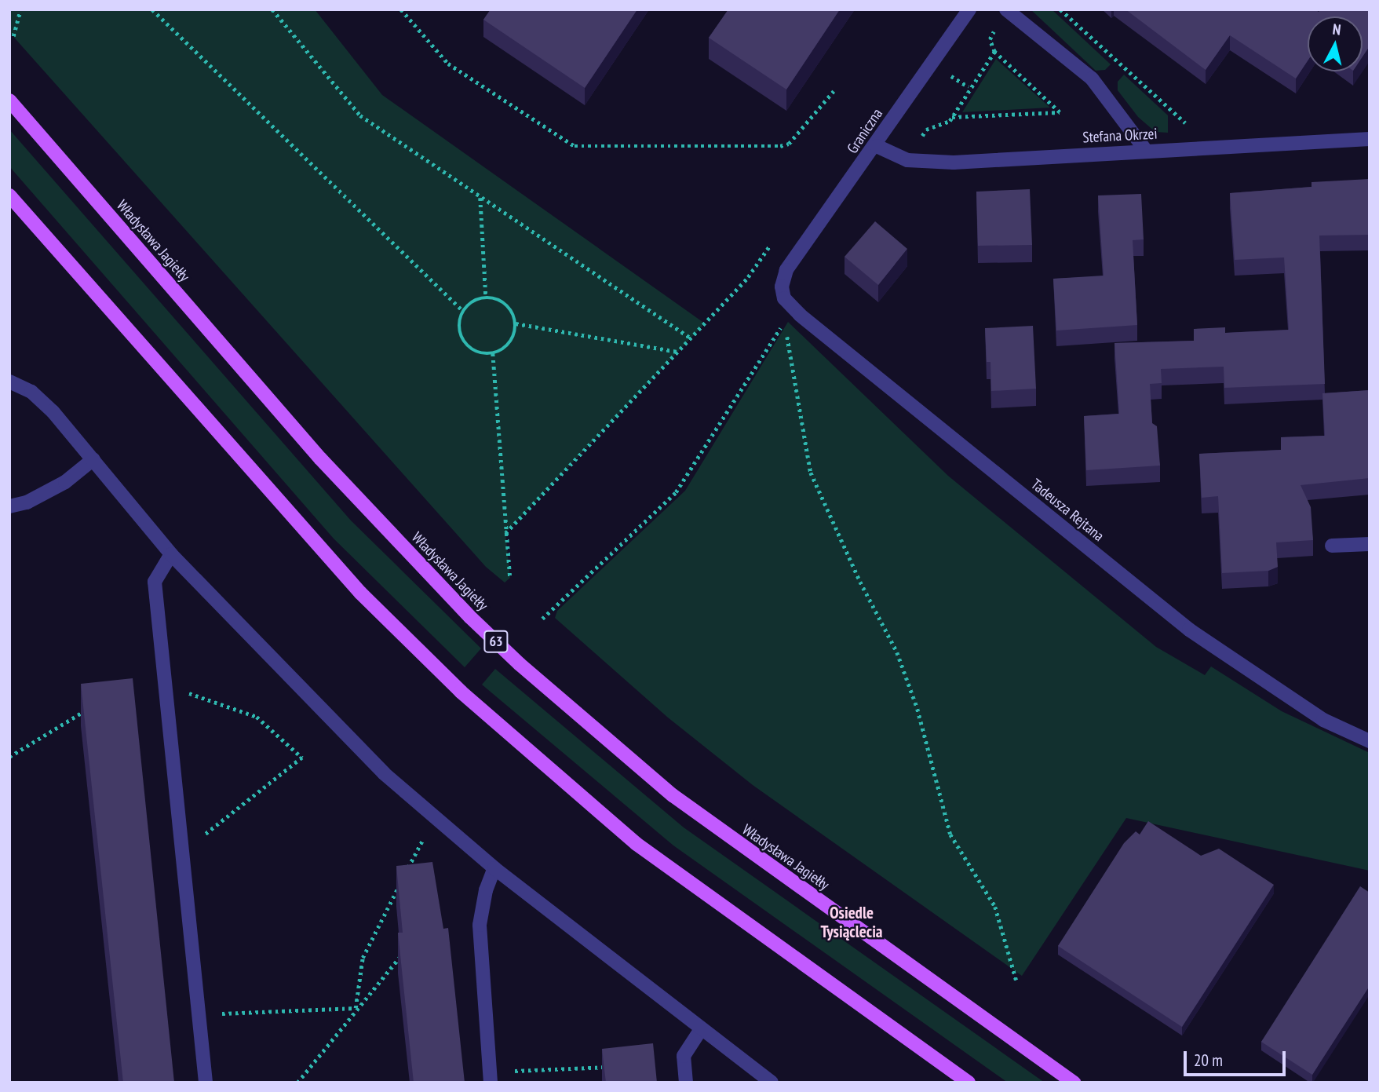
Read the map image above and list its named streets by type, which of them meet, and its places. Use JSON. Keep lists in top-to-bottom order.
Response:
{
  "streets": {
    "main road": ["Władysława Jagiełły", "63"],
    "street": ["Graniczna", "Stefana Okrzei", "Tadeusza Rejtana"]
  },
  "crossings": [
    ["Graniczna", "Stefana Okrzei"],
    ["Graniczna", "Tadeusza Rejtana"]
  ],
  "districts": ["Osiedle Tysiąclecia"],
  "scale_bar": "20 m",
  "north": "top"
}
